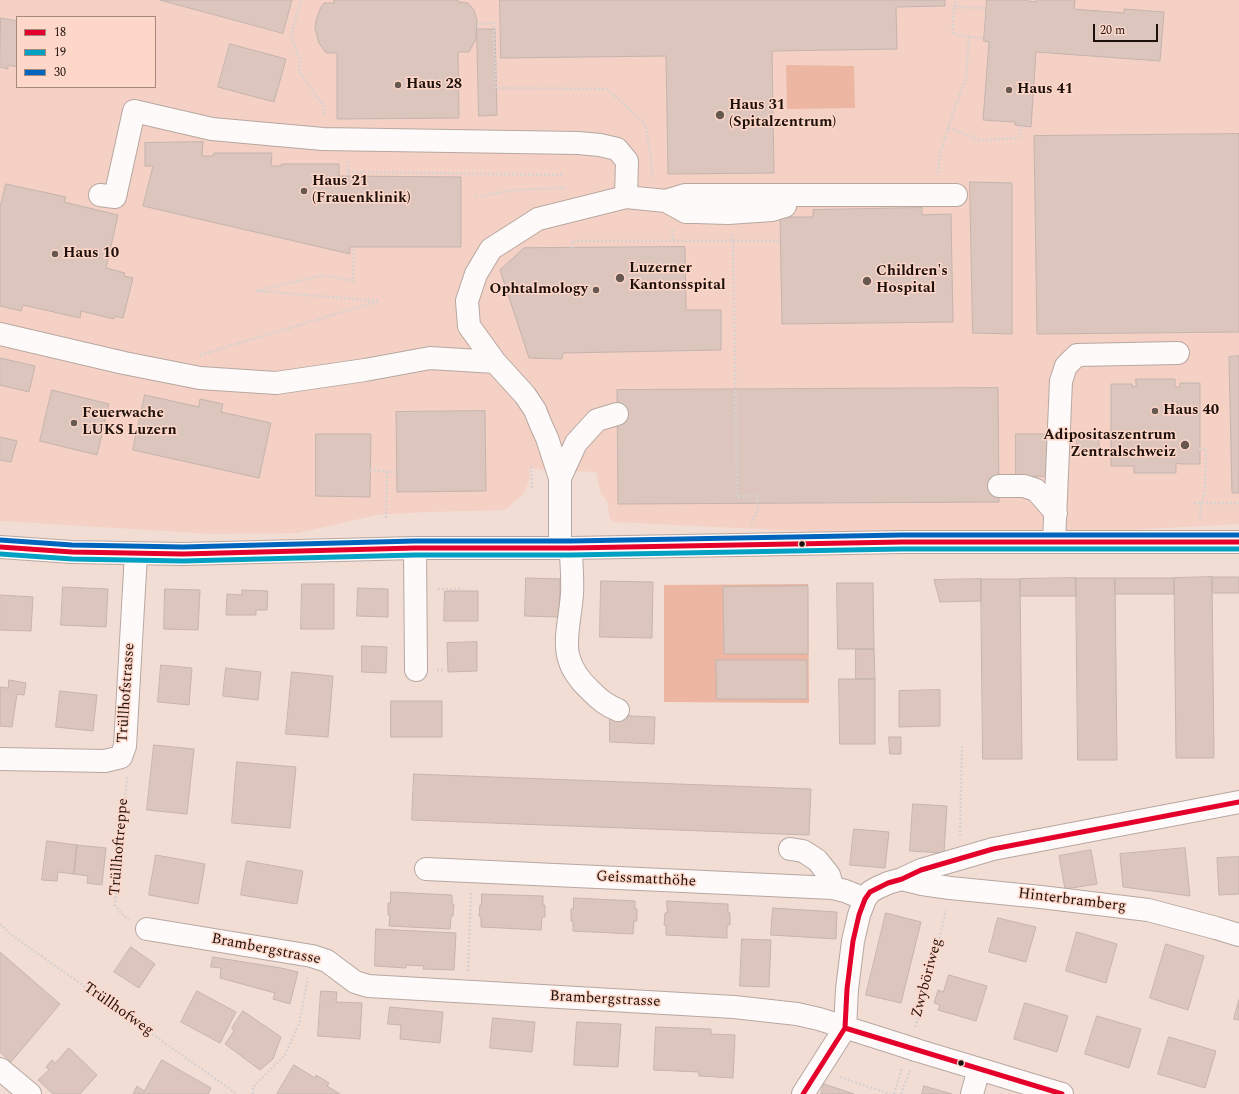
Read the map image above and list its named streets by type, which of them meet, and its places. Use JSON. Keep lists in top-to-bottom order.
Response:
{
  "streets": {
    "street": [
      "Trüllhofstrasse",
      "Geissmatthöhe",
      "Hinterbramberg",
      "Brambergstrasse"
    ],
    "path": ["Trüllhoftreppe", "Zwyböriweg", "Trüllhofweg"]
  },
  "crossings": [
    ["Trüllhoftreppe", "Brambergstrasse"],
    ["Hinterbramberg", "Zwyböriweg"],
    ["Brambergstrasse", "Zwyböriweg"]
  ],
  "places": [
    "Haus 28",
    "Haus 41",
    "Haus 31 (Spitalzentrum)",
    "Haus 21 (Frauenklinik)",
    "Haus 10",
    "Luzerner Kantonsspital",
    "Children's Hospital",
    "Ophtalmology",
    "Haus 40",
    "Feuerwache LUKS Luzern",
    "Adipositaszentrum Zentralschweiz"
  ],
  "lines": ["transit line 30", "transit line 18", "transit line 19"],
  "legend": ["18", "19", "30"],
  "scale_bar": "20 m"
}
